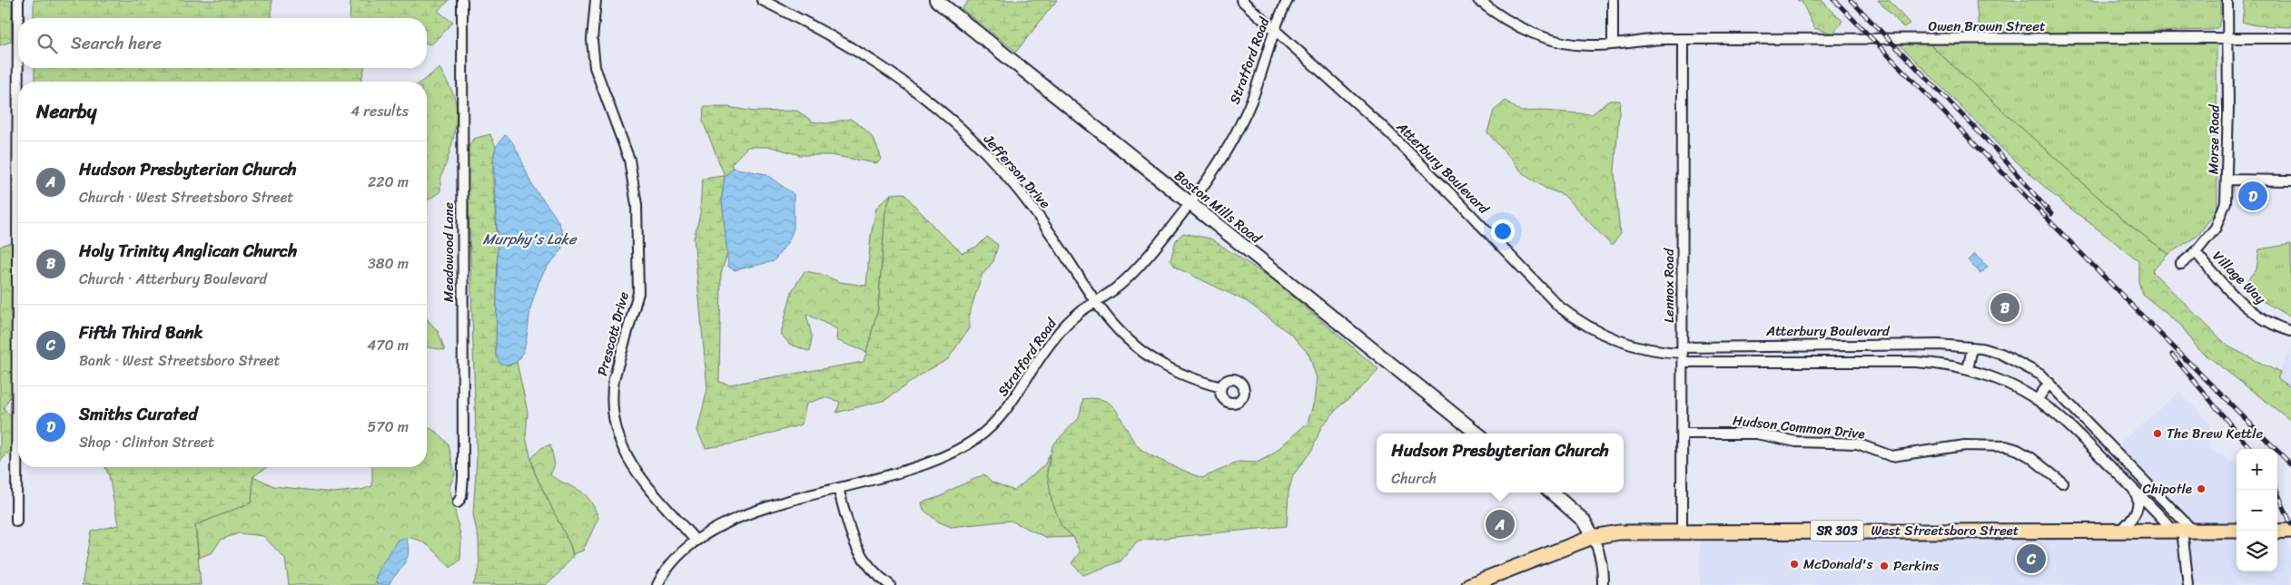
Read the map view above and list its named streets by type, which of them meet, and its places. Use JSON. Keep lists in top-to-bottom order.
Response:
{
  "streets": {
    "main road": ["SR 303", "West Streetsboro Street"],
    "street": [
      "Owen Brown Street",
      "Stratford Road",
      "Morse Road",
      "Atterbury Boulevard",
      "Jefferson Drive",
      "Boston Mills Road",
      "Meadowood Lane",
      "Village Way",
      "Lennox Road",
      "Prescott Drive",
      "Hudson Common Drive"
    ]
  },
  "crossings": [
    ["Owen Brown Street", "Morse Road"],
    ["Owen Brown Street", "Lennox Road"],
    ["Stratford Road", "Atterbury Boulevard"],
    ["Stratford Road", "Jefferson Drive"],
    ["Stratford Road", "Boston Mills Road"],
    ["Stratford Road", "Prescott Drive"],
    ["Morse Road", "Village Way"],
    ["Atterbury Boulevard", "Lennox Road"],
    ["Atterbury Boulevard", "West Streetsboro Street"],
    ["Lennox Road", "Hudson Common Drive"],
    ["Lennox Road", "West Streetsboro Street"]
  ],
  "water": ["Murphy's Lake"],
  "places": [
    "The Brew Kettle",
    "Chipotle",
    "McDonald's",
    "Perkins"
  ],
  "page": {
    "search": "Search here",
    "heading": ["Nearby", "4 results"],
    "list": [
      {
        "mark": "A",
        "name": "Hudson Presbyterian Church",
        "note": "Church · West Streetsboro Street",
        "value": "220 m"
      },
      {
        "mark": "B",
        "name": "Holy Trinity Anglican Church",
        "note": "Church · Atterbury Boulevard",
        "value": "380 m"
      },
      {
        "mark": "C",
        "name": "Fifth Third Bank",
        "note": "Bank · West Streetsboro Street",
        "value": "470 m"
      },
      {
        "mark": "D",
        "name": "Smiths Curated",
        "note": "Shop · Clinton Street",
        "value": "570 m"
      }
    ],
    "pins": [
      "D",
      "B",
      "A",
      "C"
    ],
    "popup": ["Hudson Presbyterian Church", "Church"],
    "map_buttons": ["+", "−"]
  }
}
